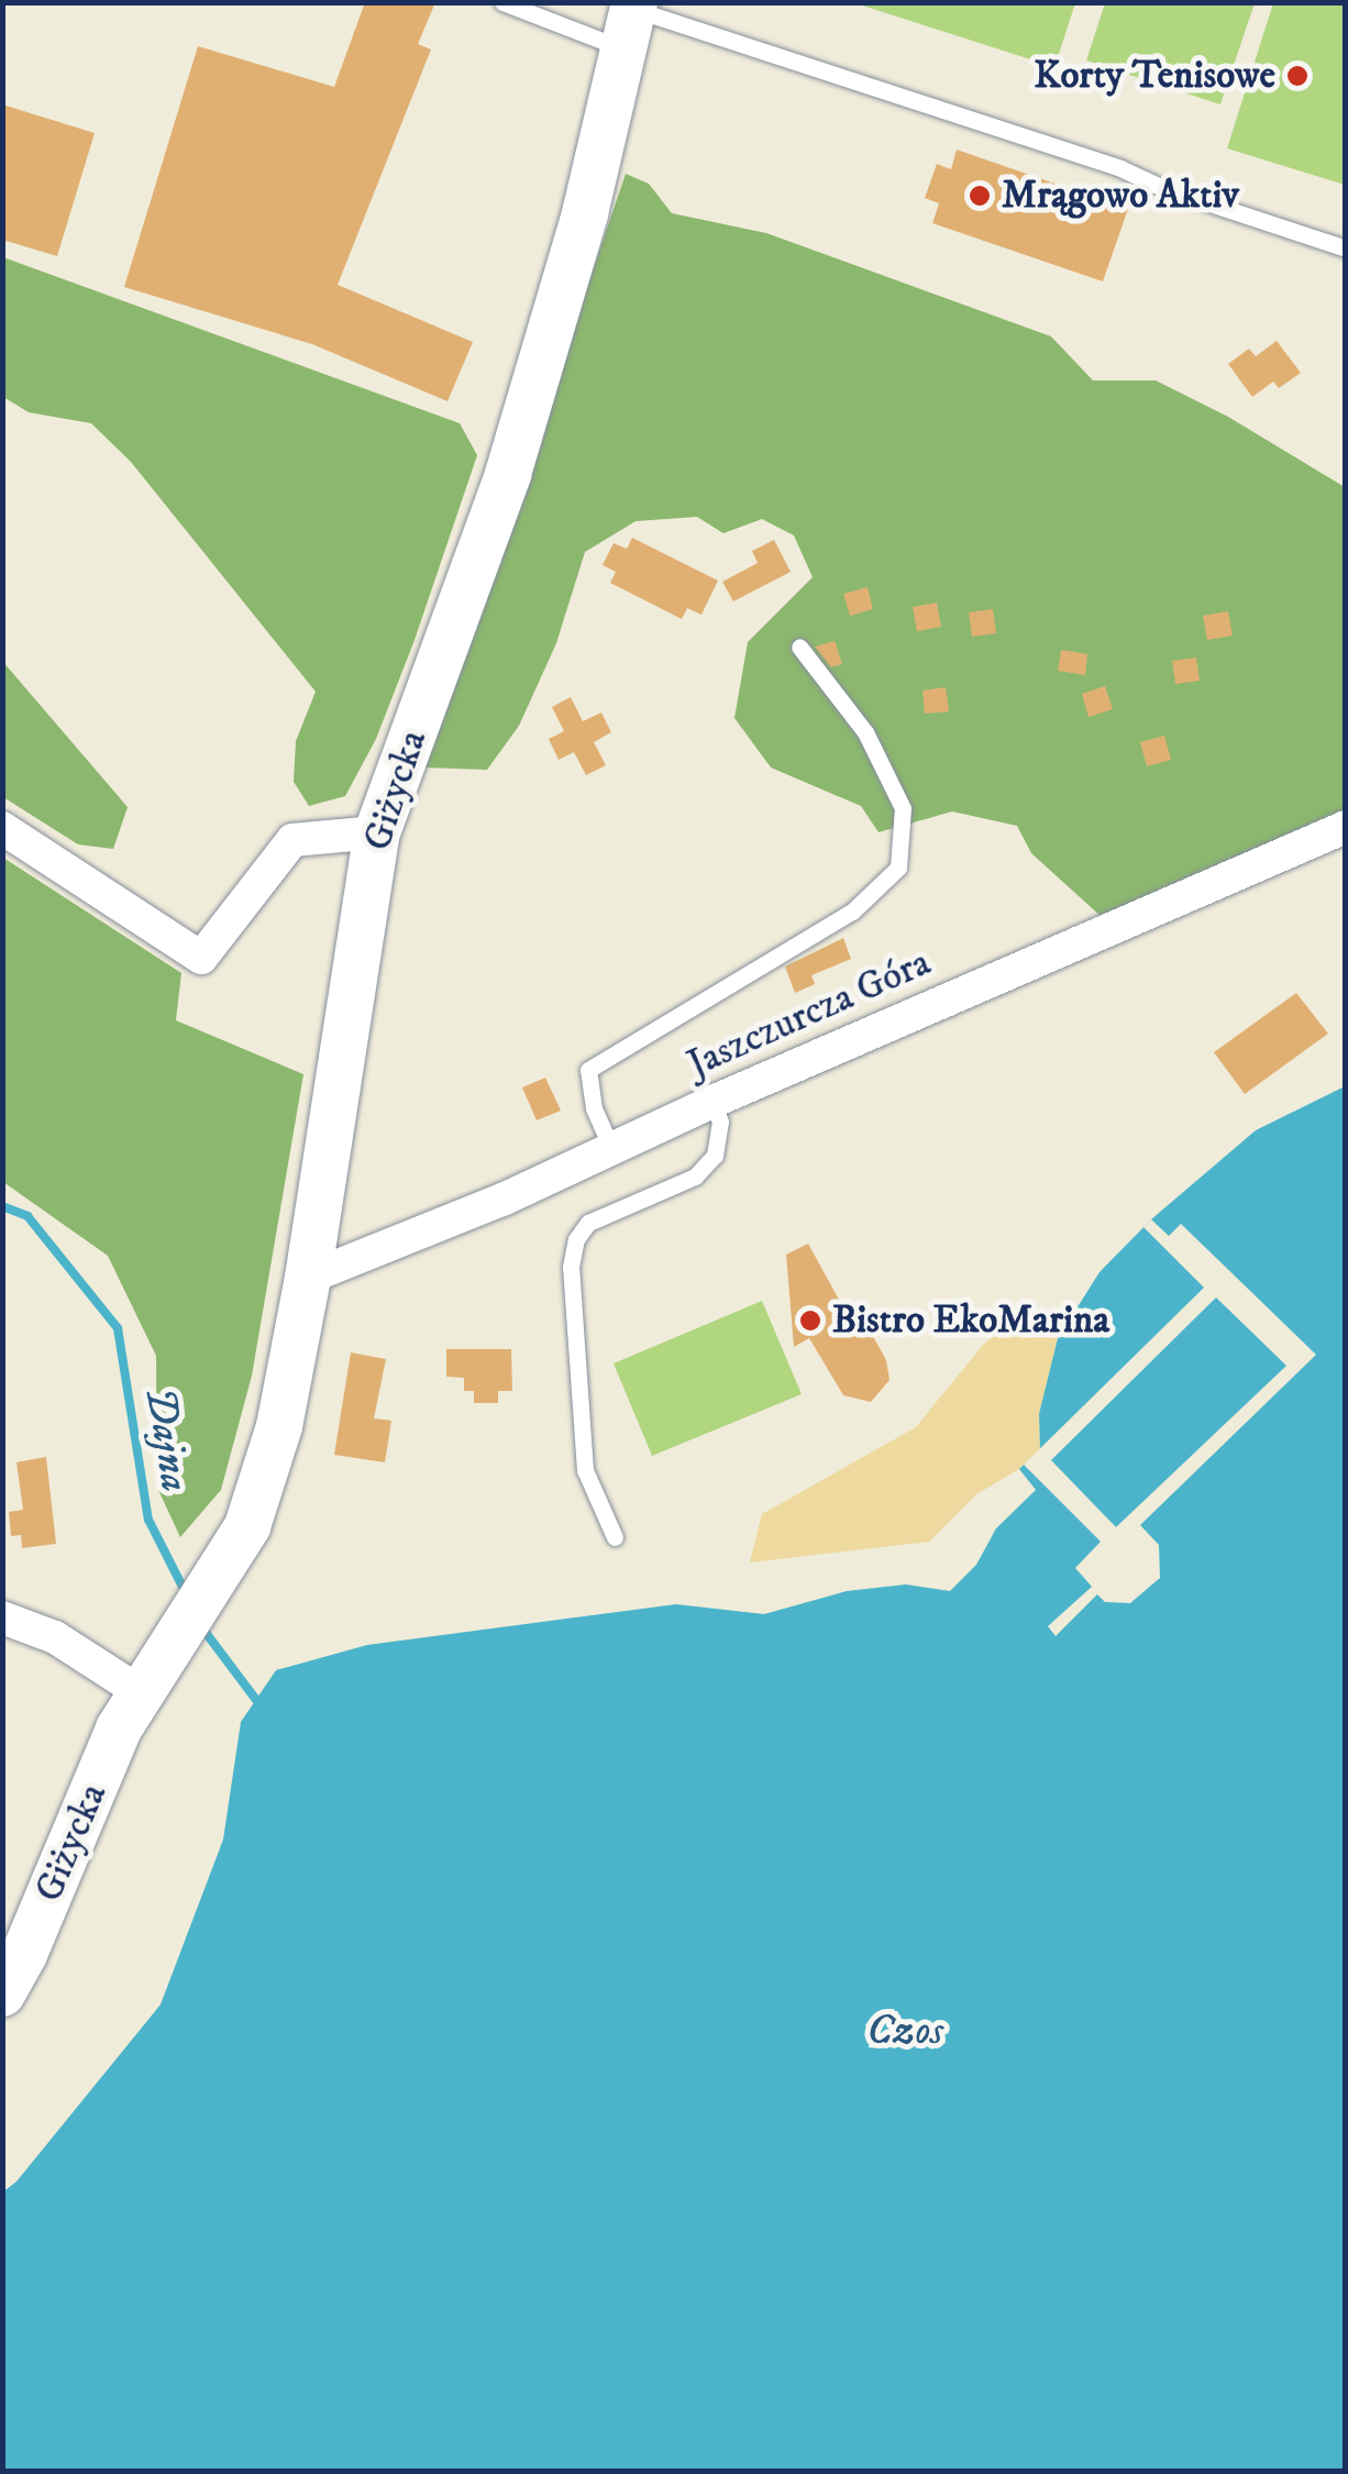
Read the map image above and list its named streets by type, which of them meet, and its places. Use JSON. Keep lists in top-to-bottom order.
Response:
{
  "streets": {
    "street": ["Giżycka", "Jaszczurcza Góra"]
  },
  "crossings": [
    ["Giżycka", "Jaszczurcza Góra"]
  ],
  "water": ["Dajna", "Czos"],
  "places": ["Korty Tenisowe", "Mrągowo Aktiv", "Bistro EkoMarina"]
}
